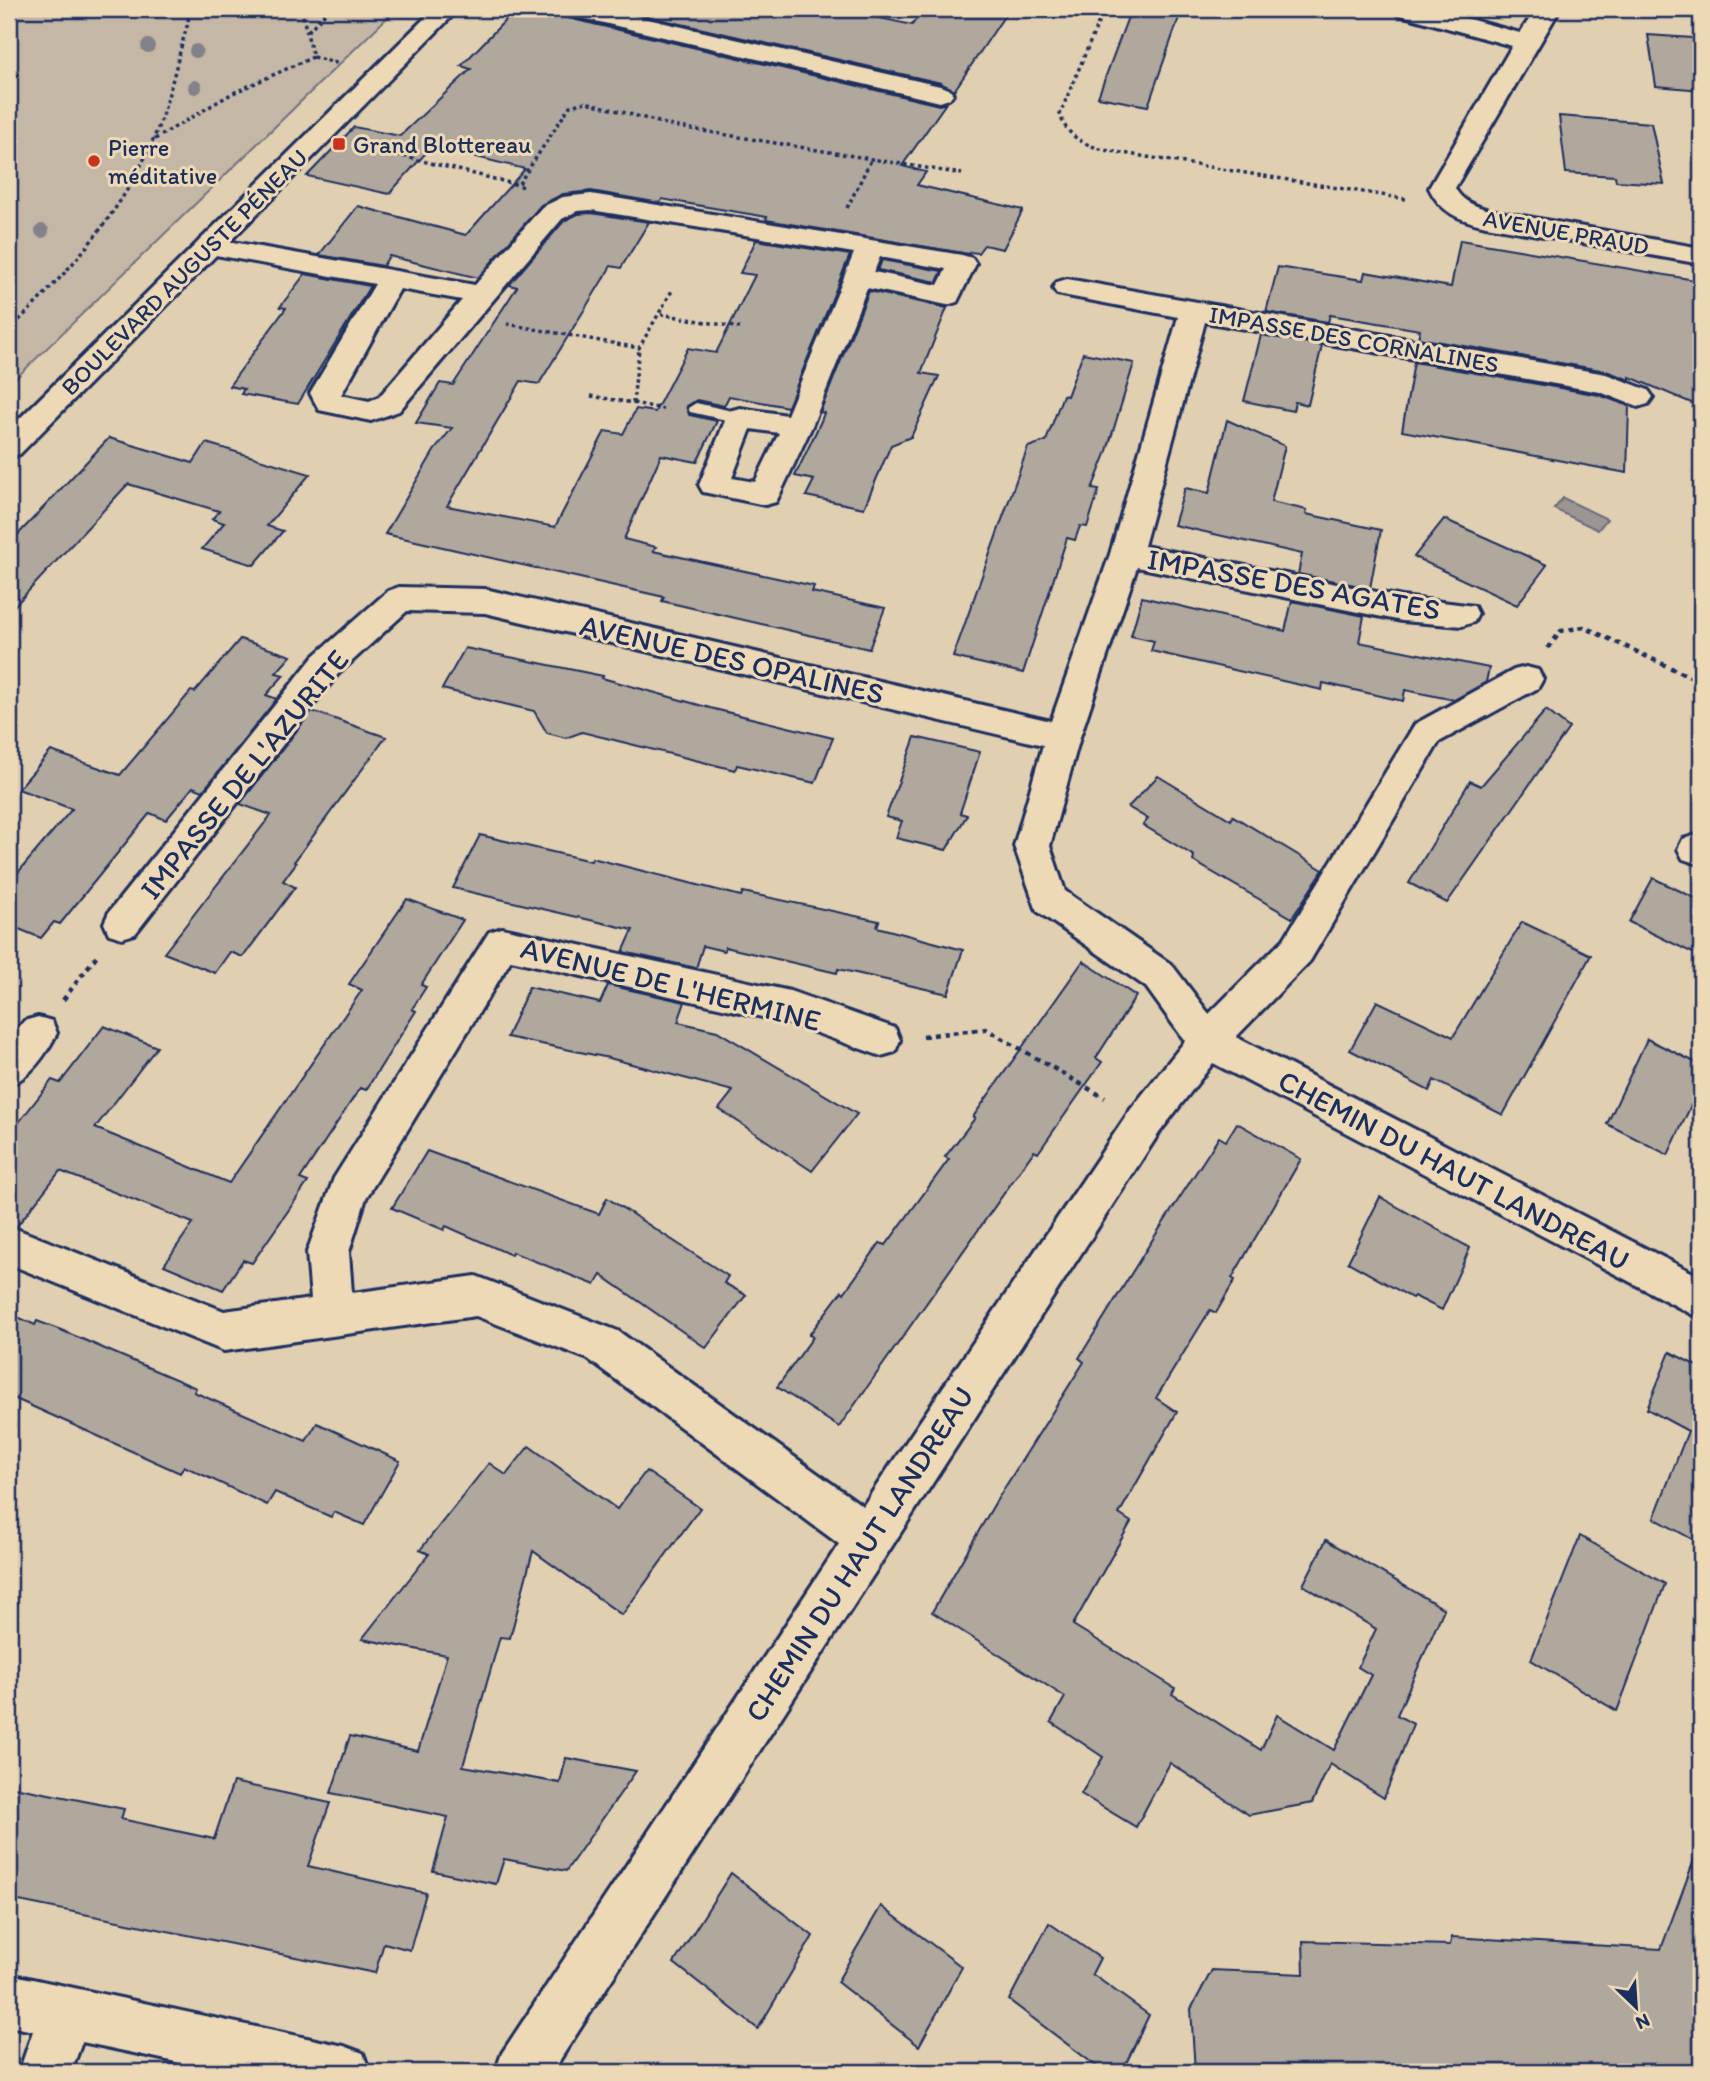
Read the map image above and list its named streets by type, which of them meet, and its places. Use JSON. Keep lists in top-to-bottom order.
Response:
{
  "streets": {
    "street": [
      "AVENUE PRAUD",
      "BOULEVARD AUGUSTE PÉNEAU",
      "IMPASSE DES CORNALINES",
      "IMPASSE DES AGATES",
      "AVENUE DES OPALINES",
      "IMPASSE DE L'AZURITE",
      "AVENUE DE L'HERMINE",
      "CHEMIN DU HAUT LANDREAU"
    ]
  },
  "crossings": [
    ["AVENUE DES OPALINES", "IMPASSE DE L'AZURITE"]
  ],
  "places": {
    "transit": ["Grand Blottereau"],
    "other": ["Pierre méditative"]
  },
  "north": "bottom right"
}
